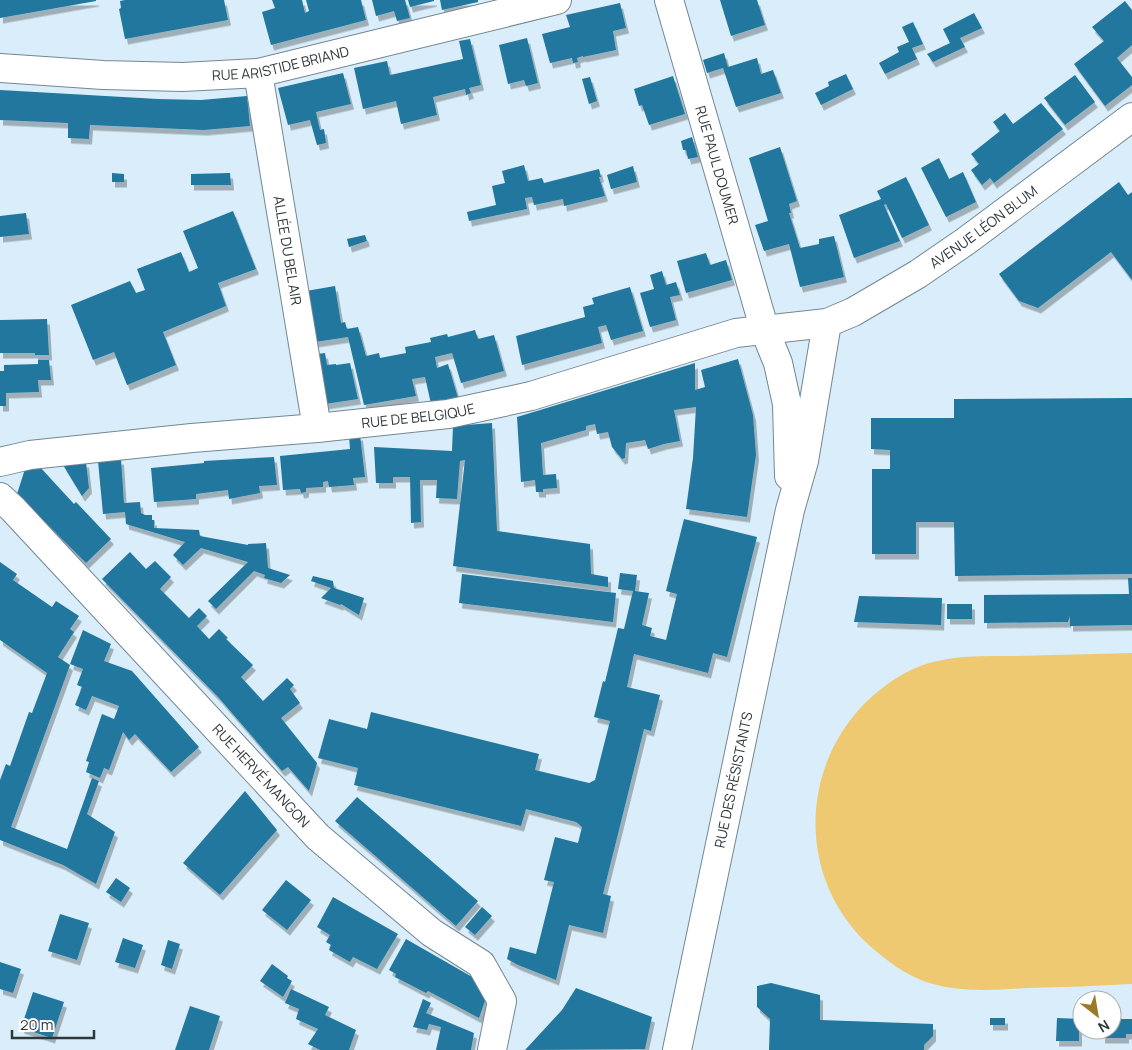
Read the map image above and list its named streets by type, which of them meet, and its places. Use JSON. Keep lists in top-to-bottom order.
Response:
{
  "streets": {
    "street": [
      "RUE ARISTIDE BRIAND",
      "RUE PAUL DOUMER",
      "AVENUE LÉON BLUM",
      "ALLÉE DU BEL AIR",
      "RUE DE BELGIQUE",
      "RUE HERVÉ MANGON",
      "RUE DES RÉSISTANTS"
    ]
  },
  "crossings": [
    ["RUE ARISTIDE BRIAND", "ALLÉE DU BEL AIR"],
    ["RUE PAUL DOUMER", "RUE DE BELGIQUE"],
    ["RUE PAUL DOUMER", "RUE DES RÉSISTANTS"],
    ["AVENUE LÉON BLUM", "RUE DE BELGIQUE"],
    ["AVENUE LÉON BLUM", "RUE DES RÉSISTANTS"],
    ["ALLÉE DU BEL AIR", "RUE DE BELGIQUE"],
    ["RUE DE BELGIQUE", "RUE DES RÉSISTANTS"]
  ],
  "scale_bar": "20 m",
  "north": "bottom right"
}
